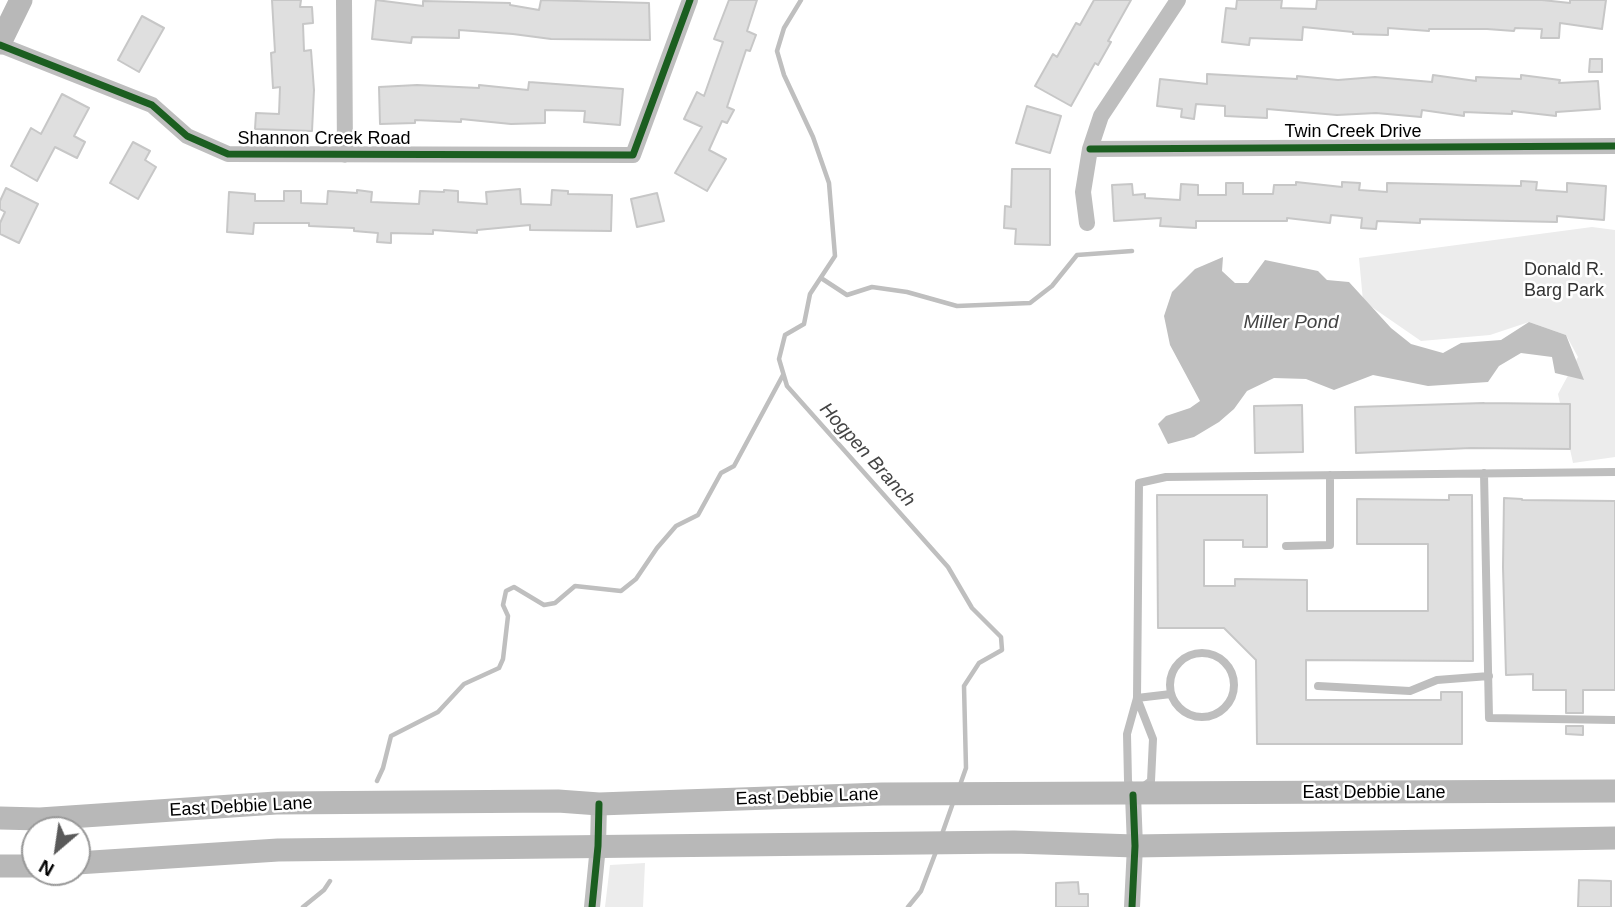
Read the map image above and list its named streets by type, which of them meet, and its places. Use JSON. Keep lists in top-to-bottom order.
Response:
{
  "streets": {
    "main road": ["East Debbie Lane"],
    "street": ["Twin Creek Drive", "Shannon Creek Road"]
  },
  "water": ["Miller Pond", "Hogpen Branch"],
  "parks": ["Donald R. Barg Park"],
  "north": "bottom left"
}
